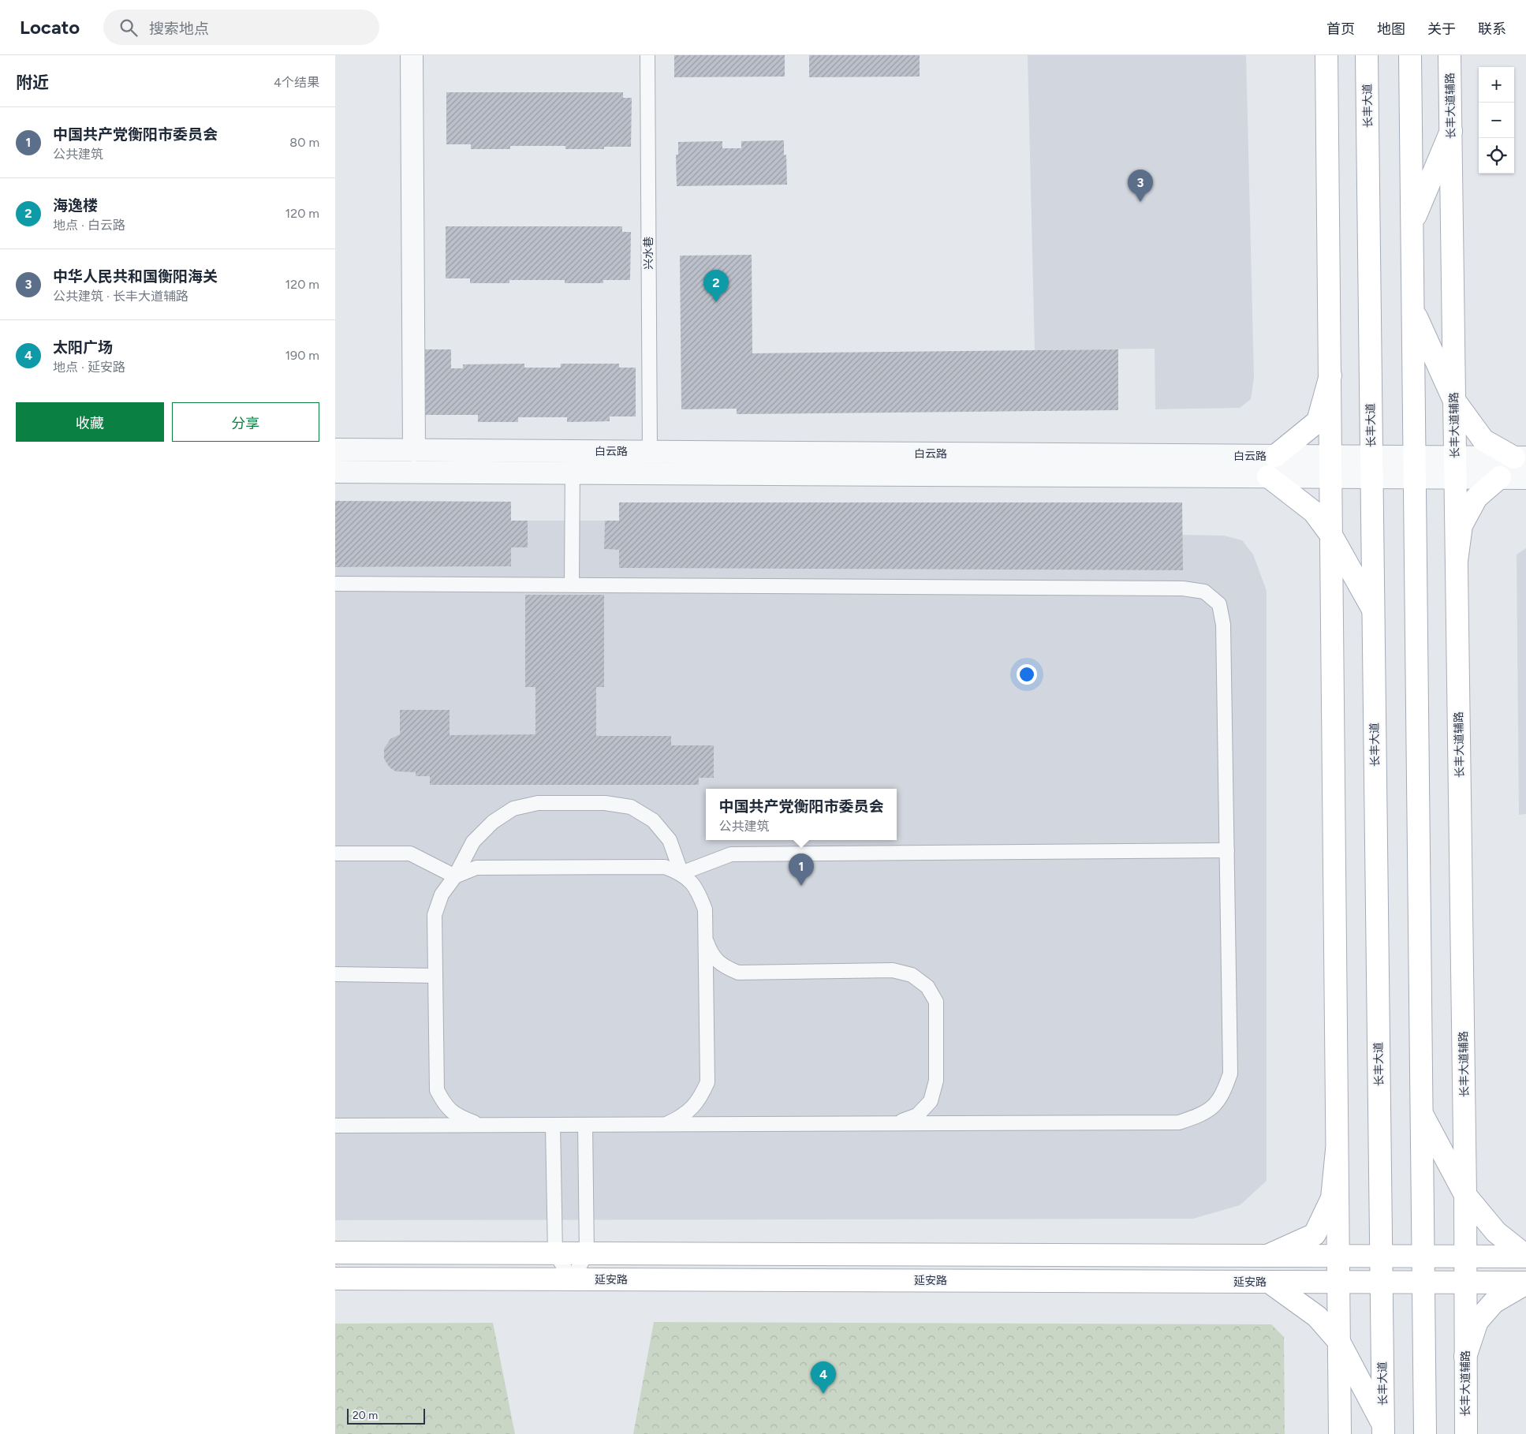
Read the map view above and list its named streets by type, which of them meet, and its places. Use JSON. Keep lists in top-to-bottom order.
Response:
{
  "streets": {
    "main road": ["长丰大道", "长丰大道辅路", "延安路"],
    "street": ["白云路"],
    "lane": ["兴水巷"]
  },
  "crossings": [
    ["长丰大道", "白云路"],
    ["长丰大道", "延安路"],
    ["长丰大道辅路", "白云路"],
    ["长丰大道辅路", "延安路"],
    ["兴水巷", "白云路"]
  ],
  "scale_bar": "20 m",
  "page": {
    "header": "Locato",
    "search": "搜索地点",
    "nav": [
      "首页",
      "地图",
      "关于",
      "联系"
    ],
    "heading": ["附近", "4个结果"],
    "map_buttons": ["+", "−"],
    "list": [
      {
        "mark": "1",
        "name": "中国共产党衡阳市委员会",
        "note": "公共建筑",
        "value": "80 m"
      },
      {
        "mark": "2",
        "name": "海逸楼",
        "note": "地点 · 白云路",
        "value": "120 m"
      },
      {
        "mark": "3",
        "name": "中华人民共和国衡阳海关",
        "note": "公共建筑 · 长丰大道辅路",
        "value": "120 m"
      },
      {
        "mark": "4",
        "name": "太阳广场",
        "note": "地点 · 延安路",
        "value": "190 m"
      }
    ],
    "pins": [
      "3",
      "2",
      "1",
      "4"
    ],
    "buttons": ["收藏", "分享"],
    "popup": ["中国共产党衡阳市委员会", "公共建筑"],
    "scale": "20 m"
  }
}
